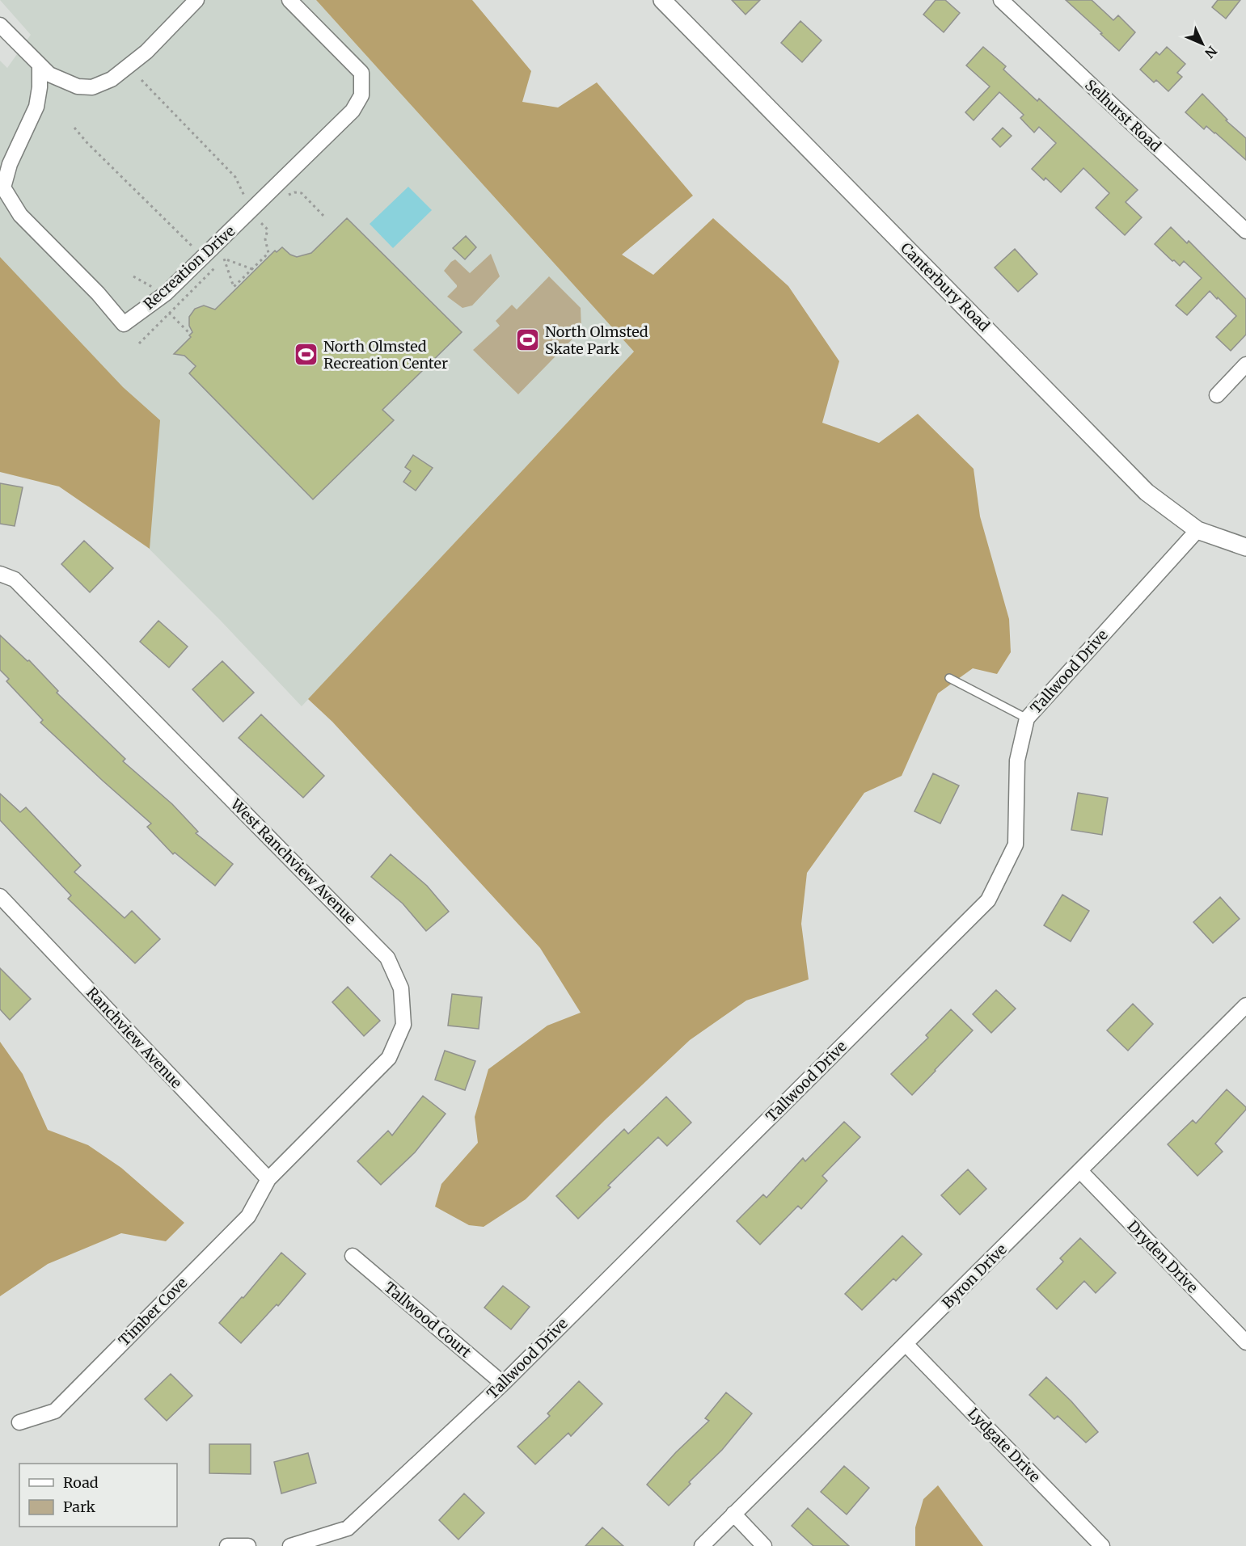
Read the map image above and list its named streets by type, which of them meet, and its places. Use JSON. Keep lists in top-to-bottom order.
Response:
{
  "streets": {
    "street": [
      "Selhurst Road",
      "Recreation Drive",
      "Canterbury Road",
      "Tallwood Drive",
      "West Ranchview Avenue",
      "Ranchview Avenue",
      "Dryden Drive",
      "Byron Drive",
      "Timber Cove",
      "Tallwood Court",
      "Lydgate Drive"
    ]
  },
  "crossings": [
    ["Canterbury Road", "Tallwood Drive"],
    ["Tallwood Drive", "Tallwood Court"],
    ["West Ranchview Avenue", "Ranchview Avenue"],
    ["West Ranchview Avenue", "Timber Cove"],
    ["Ranchview Avenue", "Timber Cove"],
    ["Dryden Drive", "Byron Drive"],
    ["Byron Drive", "Lydgate Drive"]
  ],
  "places": {
    "sports": ["North Olmsted Skate Park", "North Olmsted Recreation Center"]
  },
  "legend": ["Road", "Park"],
  "north": "bottom right"
}
